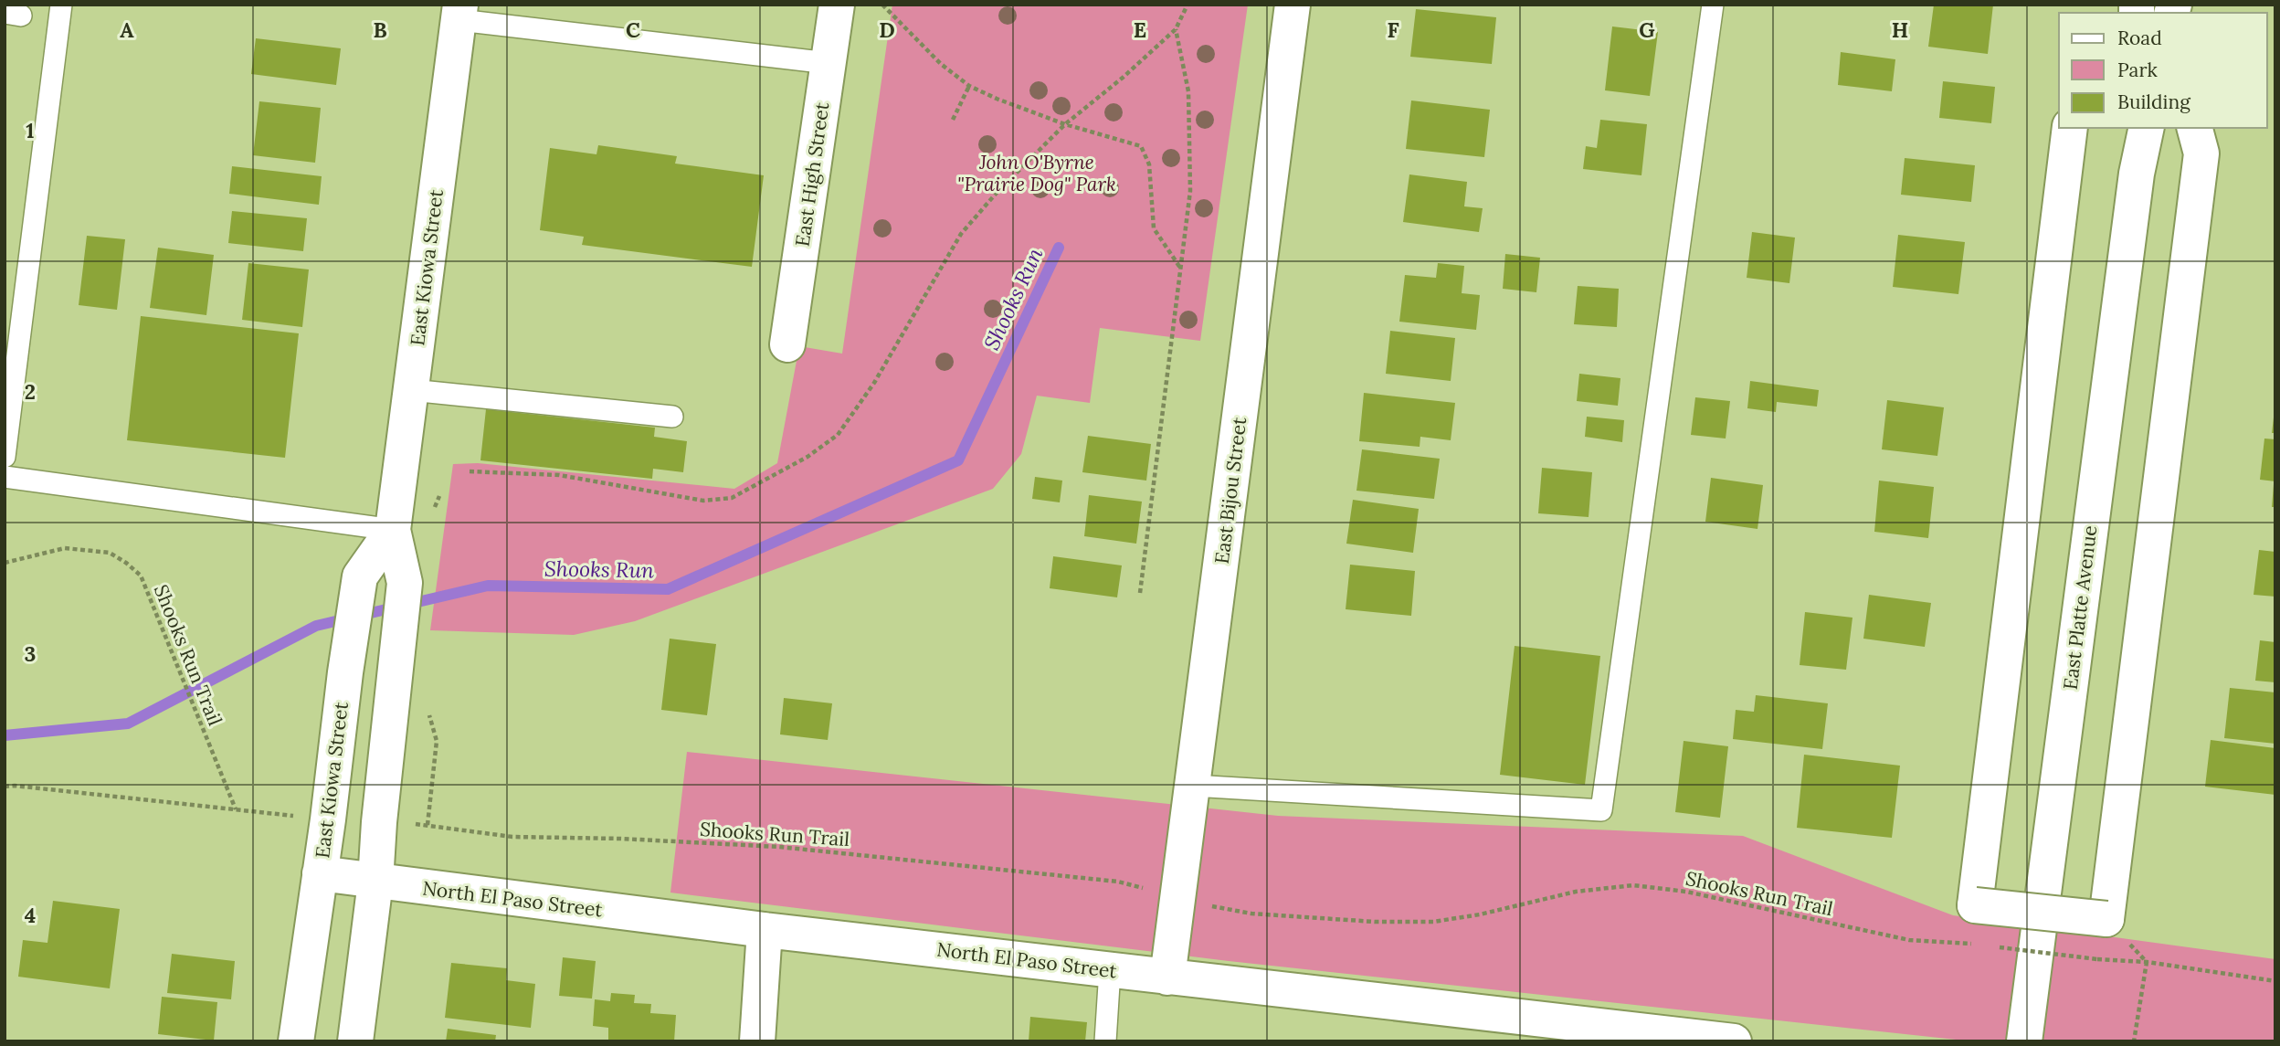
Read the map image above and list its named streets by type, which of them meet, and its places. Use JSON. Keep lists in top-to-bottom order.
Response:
{
  "streets": {
    "street": [
      "East High Street",
      "East Kiowa Street",
      "East Bijou Street",
      "East Platte Avenue",
      "North El Paso Street"
    ],
    "path": ["Shooks Run Trail"]
  },
  "crossings": [
    ["East Kiowa Street", "North El Paso Street"],
    ["East Bijou Street", "North El Paso Street"]
  ],
  "water": ["Shooks Run"],
  "parks": ["John O'Byrne \"Prairie Dog\" Park"],
  "legend": ["Road", "Park", "Building"],
  "grid": {
    "columns": [
      "A",
      "B",
      "C",
      "D",
      "E",
      "F",
      "G",
      "H"
    ],
    "rows": [
      "1",
      "2",
      "3",
      "4"
    ]
  }
}
